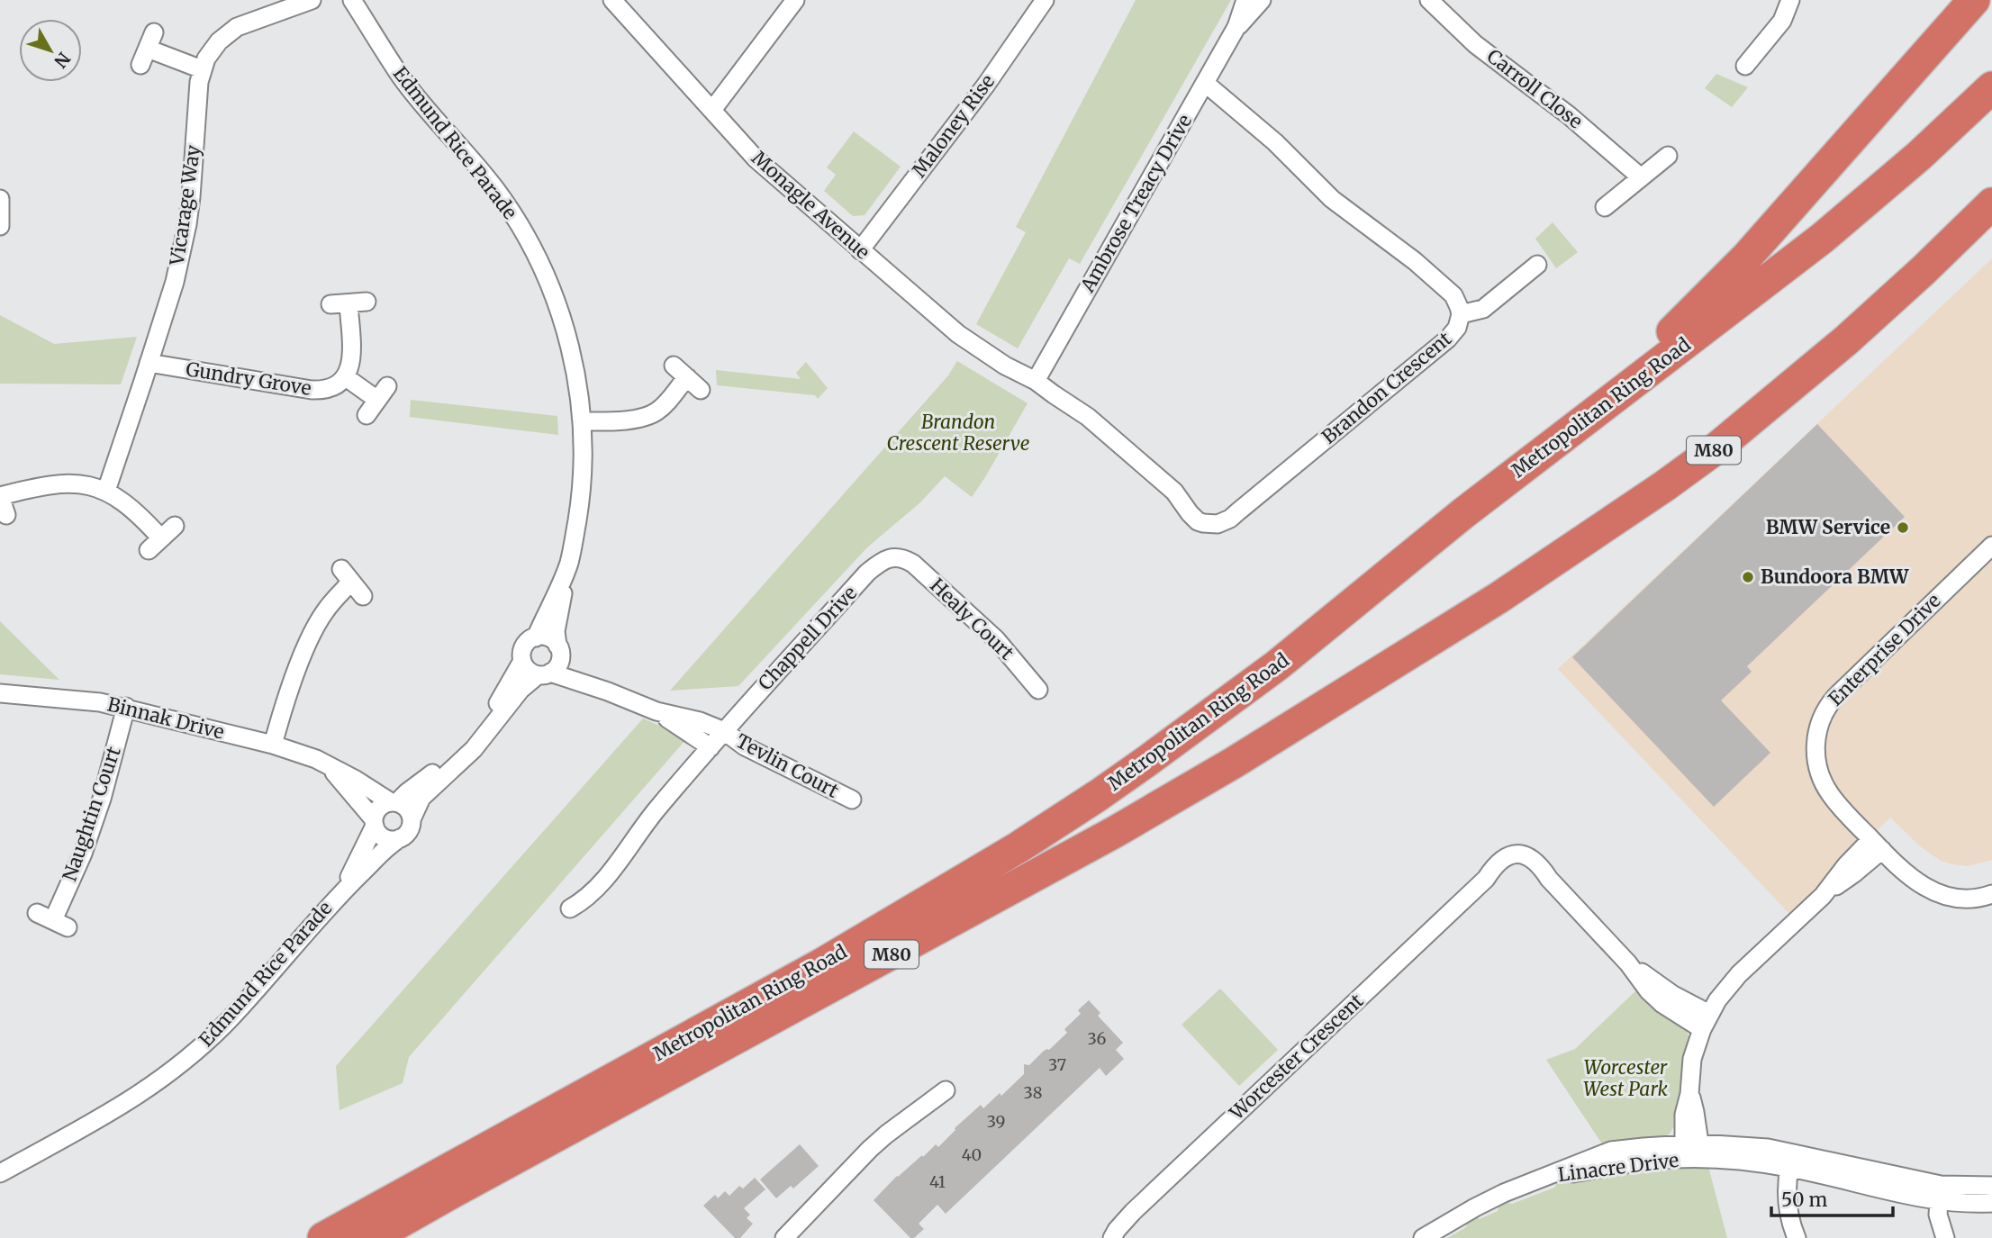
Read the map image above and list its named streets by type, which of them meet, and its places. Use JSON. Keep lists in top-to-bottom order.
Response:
{
  "streets": {
    "highway": ["Metropolitan Ring Road", "M80"],
    "street": [
      "Carroll Close",
      "Maloney Rise",
      "Edmund Rice Parade",
      "Ambrose Treacy Drive",
      "Vicarage Way",
      "Monagle Avenue",
      "Gundry Grove",
      "Brandon Crescent",
      "Healy Court",
      "Chappell Drive",
      "Enterprise Drive",
      "Binnak Drive",
      "Tevlin Court",
      "Naughtin Court",
      "Worcester Crescent",
      "Linacre Drive"
    ]
  },
  "crossings": [
    ["Maloney Rise", "Monagle Avenue"],
    ["Edmund Rice Parade", "Binnak Drive"],
    ["Ambrose Treacy Drive", "Monagle Avenue"],
    ["Ambrose Treacy Drive", "Brandon Crescent"],
    ["Vicarage Way", "Gundry Grove"],
    ["Monagle Avenue", "Brandon Crescent"],
    ["Healy Court", "Chappell Drive"],
    ["Chappell Drive", "Tevlin Court"],
    ["Binnak Drive", "Naughtin Court"]
  ],
  "parks": ["Brandon Crescent Reserve", "Worcester West Park"],
  "places": ["BMW Service", "Bundoora BMW"],
  "house_numbers": [
    "36",
    "37",
    "38",
    "39",
    "40",
    "41"
  ],
  "scale_bar": "50 m",
  "north": "bottom right"
}
